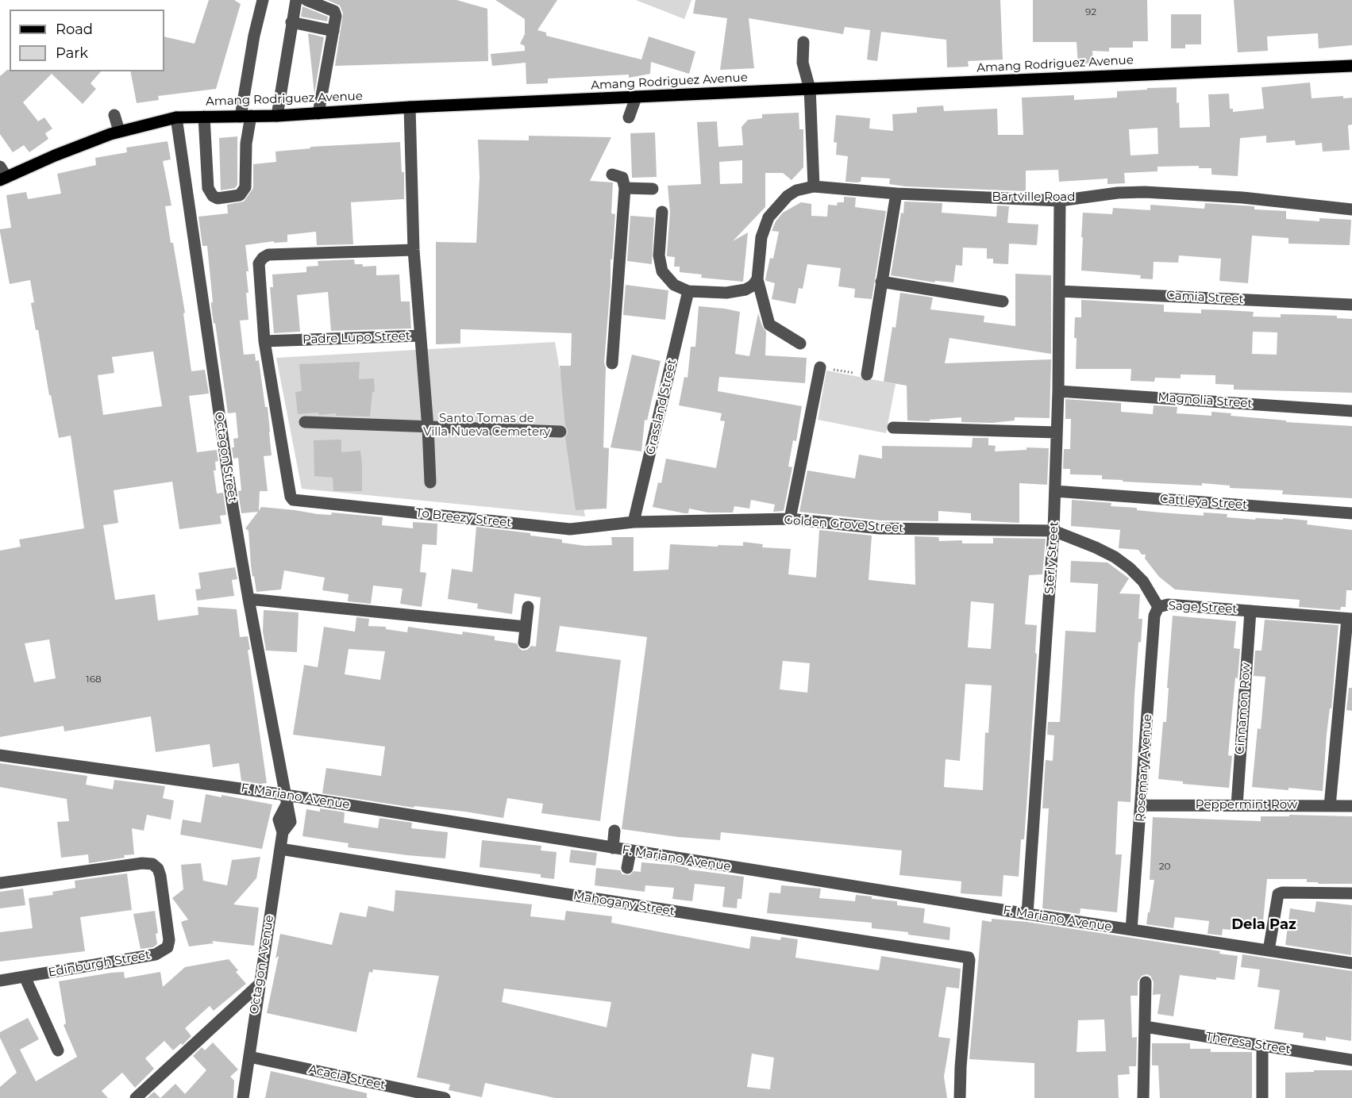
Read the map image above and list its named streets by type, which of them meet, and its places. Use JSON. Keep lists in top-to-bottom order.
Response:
{
  "streets": {
    "main road": ["Amang Rodriguez Avenue"],
    "street": [
      "Bartville Road",
      "Camia Street",
      "Padre Lupo Street",
      "Magnolia Street",
      "Grassland Street",
      "Octagon Street",
      "Cattleya Street",
      "To Breezy Street",
      "Golden Grove Street",
      "Sterly Street",
      "Sage Street",
      "Cinnamon Row",
      "Rosemary Avenue",
      "F. Mariano Avenue",
      "Peppermint Row",
      "Mahogany Street",
      "Edinburgh Street",
      "Octagon Avenue",
      "Theresa Street",
      "Acacia Street"
    ]
  },
  "crossings": [
    ["Amang Rodriguez Avenue", "Padre Lupo Street"],
    ["Amang Rodriguez Avenue", "Octagon Street"],
    ["Bartville Road", "Sterly Street"],
    ["Camia Street", "Sterly Street"],
    ["Padre Lupo Street", "To Breezy Street"],
    ["Magnolia Street", "Sterly Street"],
    ["Grassland Street", "To Breezy Street"],
    ["Grassland Street", "Golden Grove Street"],
    ["Octagon Street", "F. Mariano Avenue"],
    ["Octagon Street", "Octagon Avenue"],
    ["Cattleya Street", "Sterly Street"],
    ["To Breezy Street", "Golden Grove Street"],
    ["Golden Grove Street", "Sterly Street"],
    ["Golden Grove Street", "Sage Street"],
    ["Sterly Street", "Sage Street"],
    ["Sterly Street", "F. Mariano Avenue"],
    ["Sage Street", "Cinnamon Row"],
    ["Sage Street", "Rosemary Avenue"],
    ["Cinnamon Row", "Peppermint Row"],
    ["Rosemary Avenue", "F. Mariano Avenue"],
    ["Rosemary Avenue", "Peppermint Row"],
    ["F. Mariano Avenue", "Octagon Avenue"],
    ["Mahogany Street", "Octagon Avenue"],
    ["Octagon Avenue", "Acacia Street"]
  ],
  "districts": ["Dela Paz"],
  "parks": ["Santo Tomas de Villa Nueva Cemetery"],
  "house_numbers": ["92", "168", "20"],
  "legend": ["Road", "Park"]
}
